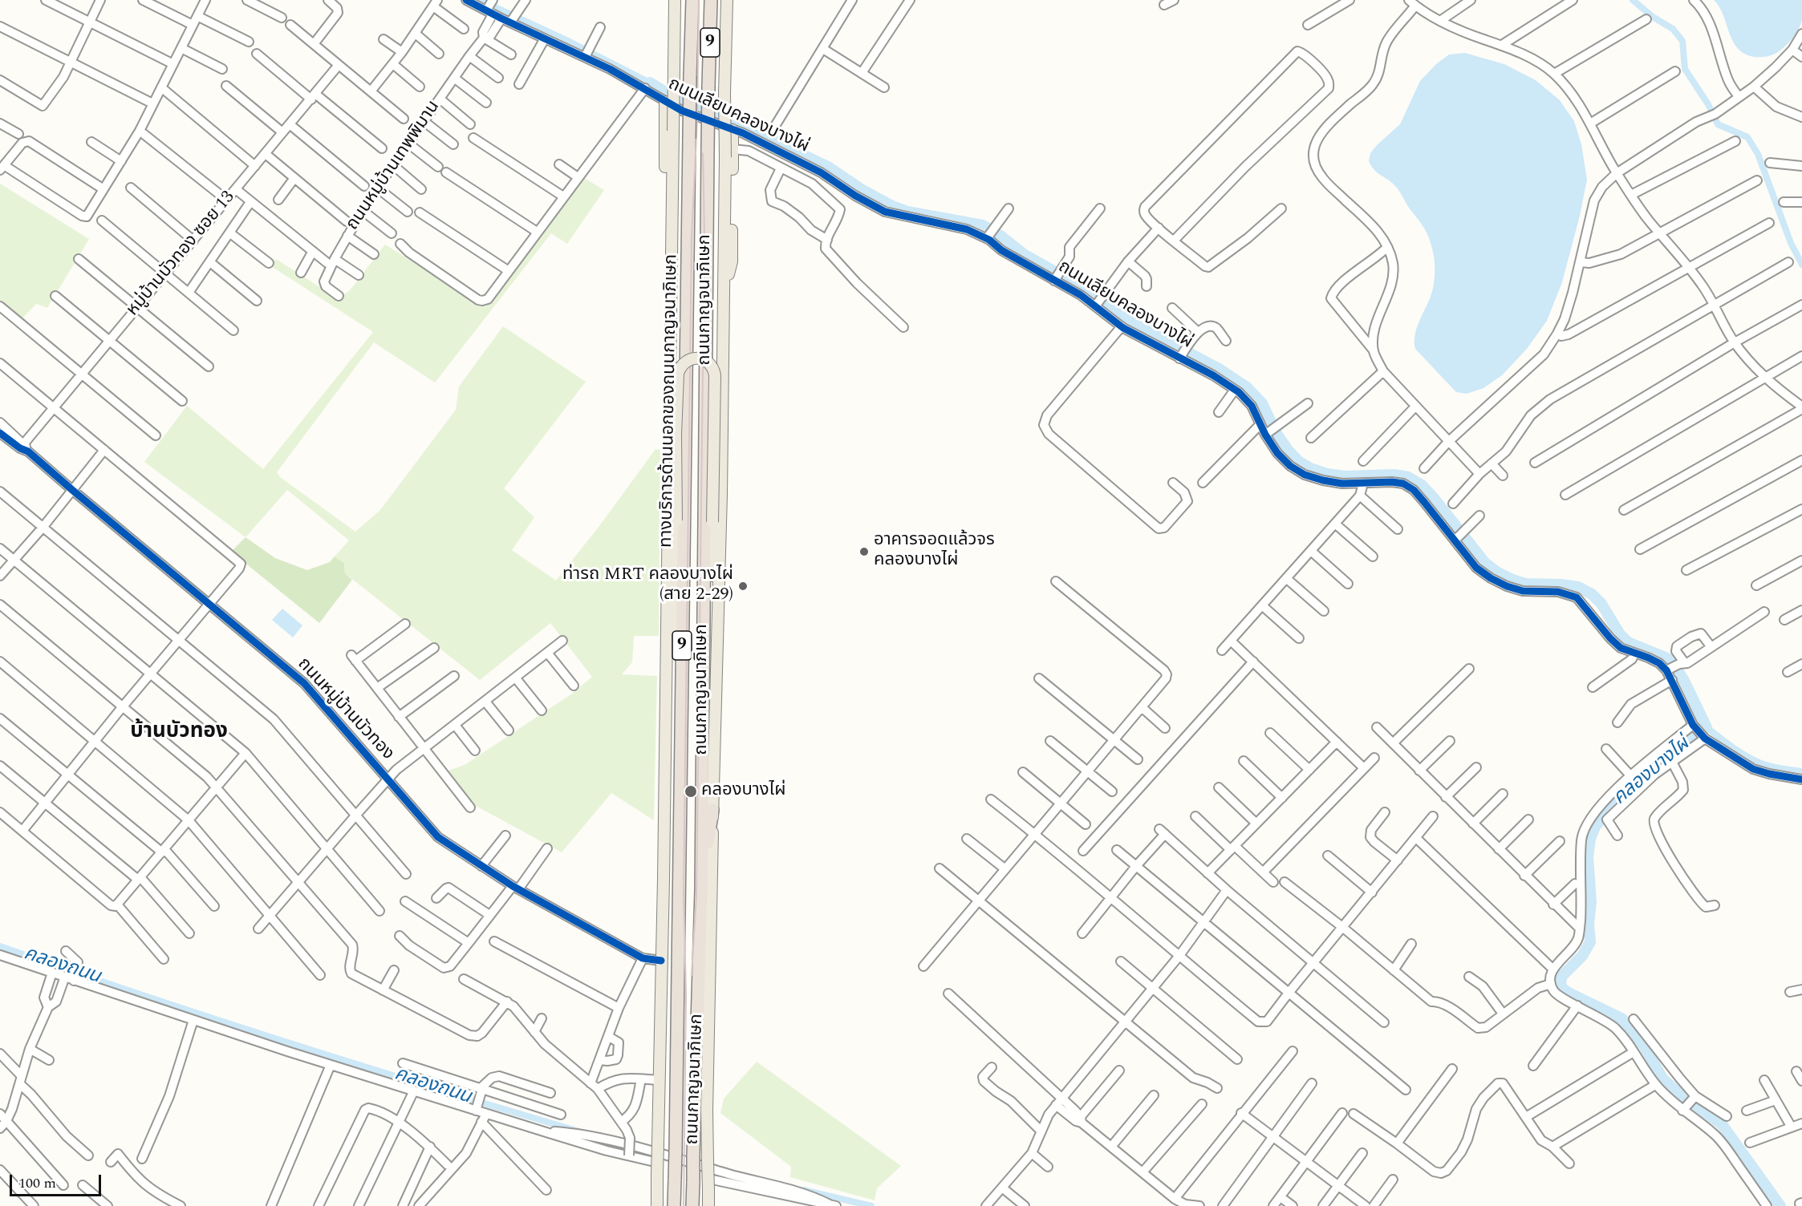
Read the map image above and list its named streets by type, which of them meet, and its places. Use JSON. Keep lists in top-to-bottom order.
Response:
{
  "streets": {
    "highway": ["9", "ถนนกาญจนาภิเษก"],
    "main road": ["ทางบริการด้านนอกของถนนกาญจนาภิเษก"],
    "street": [
      "ถนนเลียบคลองบางไผ่",
      "ถนนหมู่บ้านเทพพิมาน",
      "หมู่บ้านบัวทอง ซอย 13",
      "ถนนหมู่บ้านบัวทอง"
    ]
  },
  "crossings": [
    ["ถนนเลียบคลองบางไผ่", "ถนนหมู่บ้านเทพพิมาน"],
    ["หมู่บ้านบัวทอง ซอย 13", "ถนนหมู่บ้านบัวทอง"],
    ["ทางบริการด้านนอกของถนนกาญจนาภิเษก", "ถนนหมู่บ้านบัวทอง"]
  ],
  "districts": ["บ้านบัวทอง"],
  "water": ["คลองบางไผ่", "คลองถนน"],
  "places": ["อาคารจอดแล้วจร คลองบางไผ่", "ท่ารถ MRT คลองบางไผ่ (สาย 2-29)", "คลองบางไผ่"],
  "scale_bar": "100 m"
}
